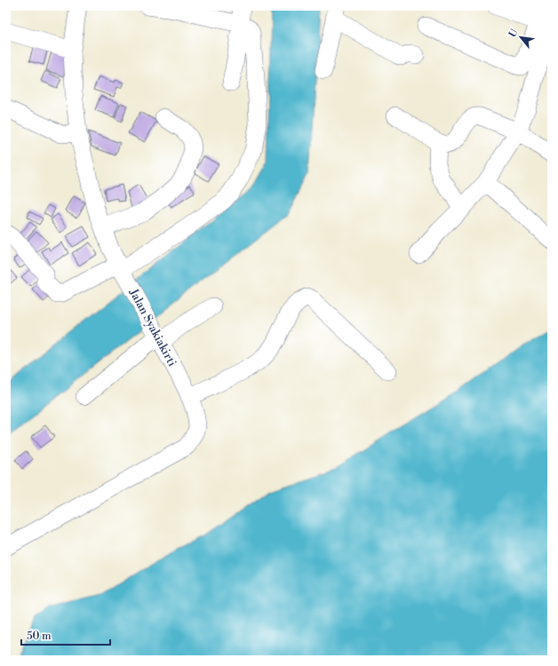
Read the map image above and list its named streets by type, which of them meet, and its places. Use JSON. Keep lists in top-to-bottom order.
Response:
{
  "streets": {
    "street": ["Jalan Syakiakirti"]
  },
  "scale_bar": "50 m",
  "north": "top left"
}
